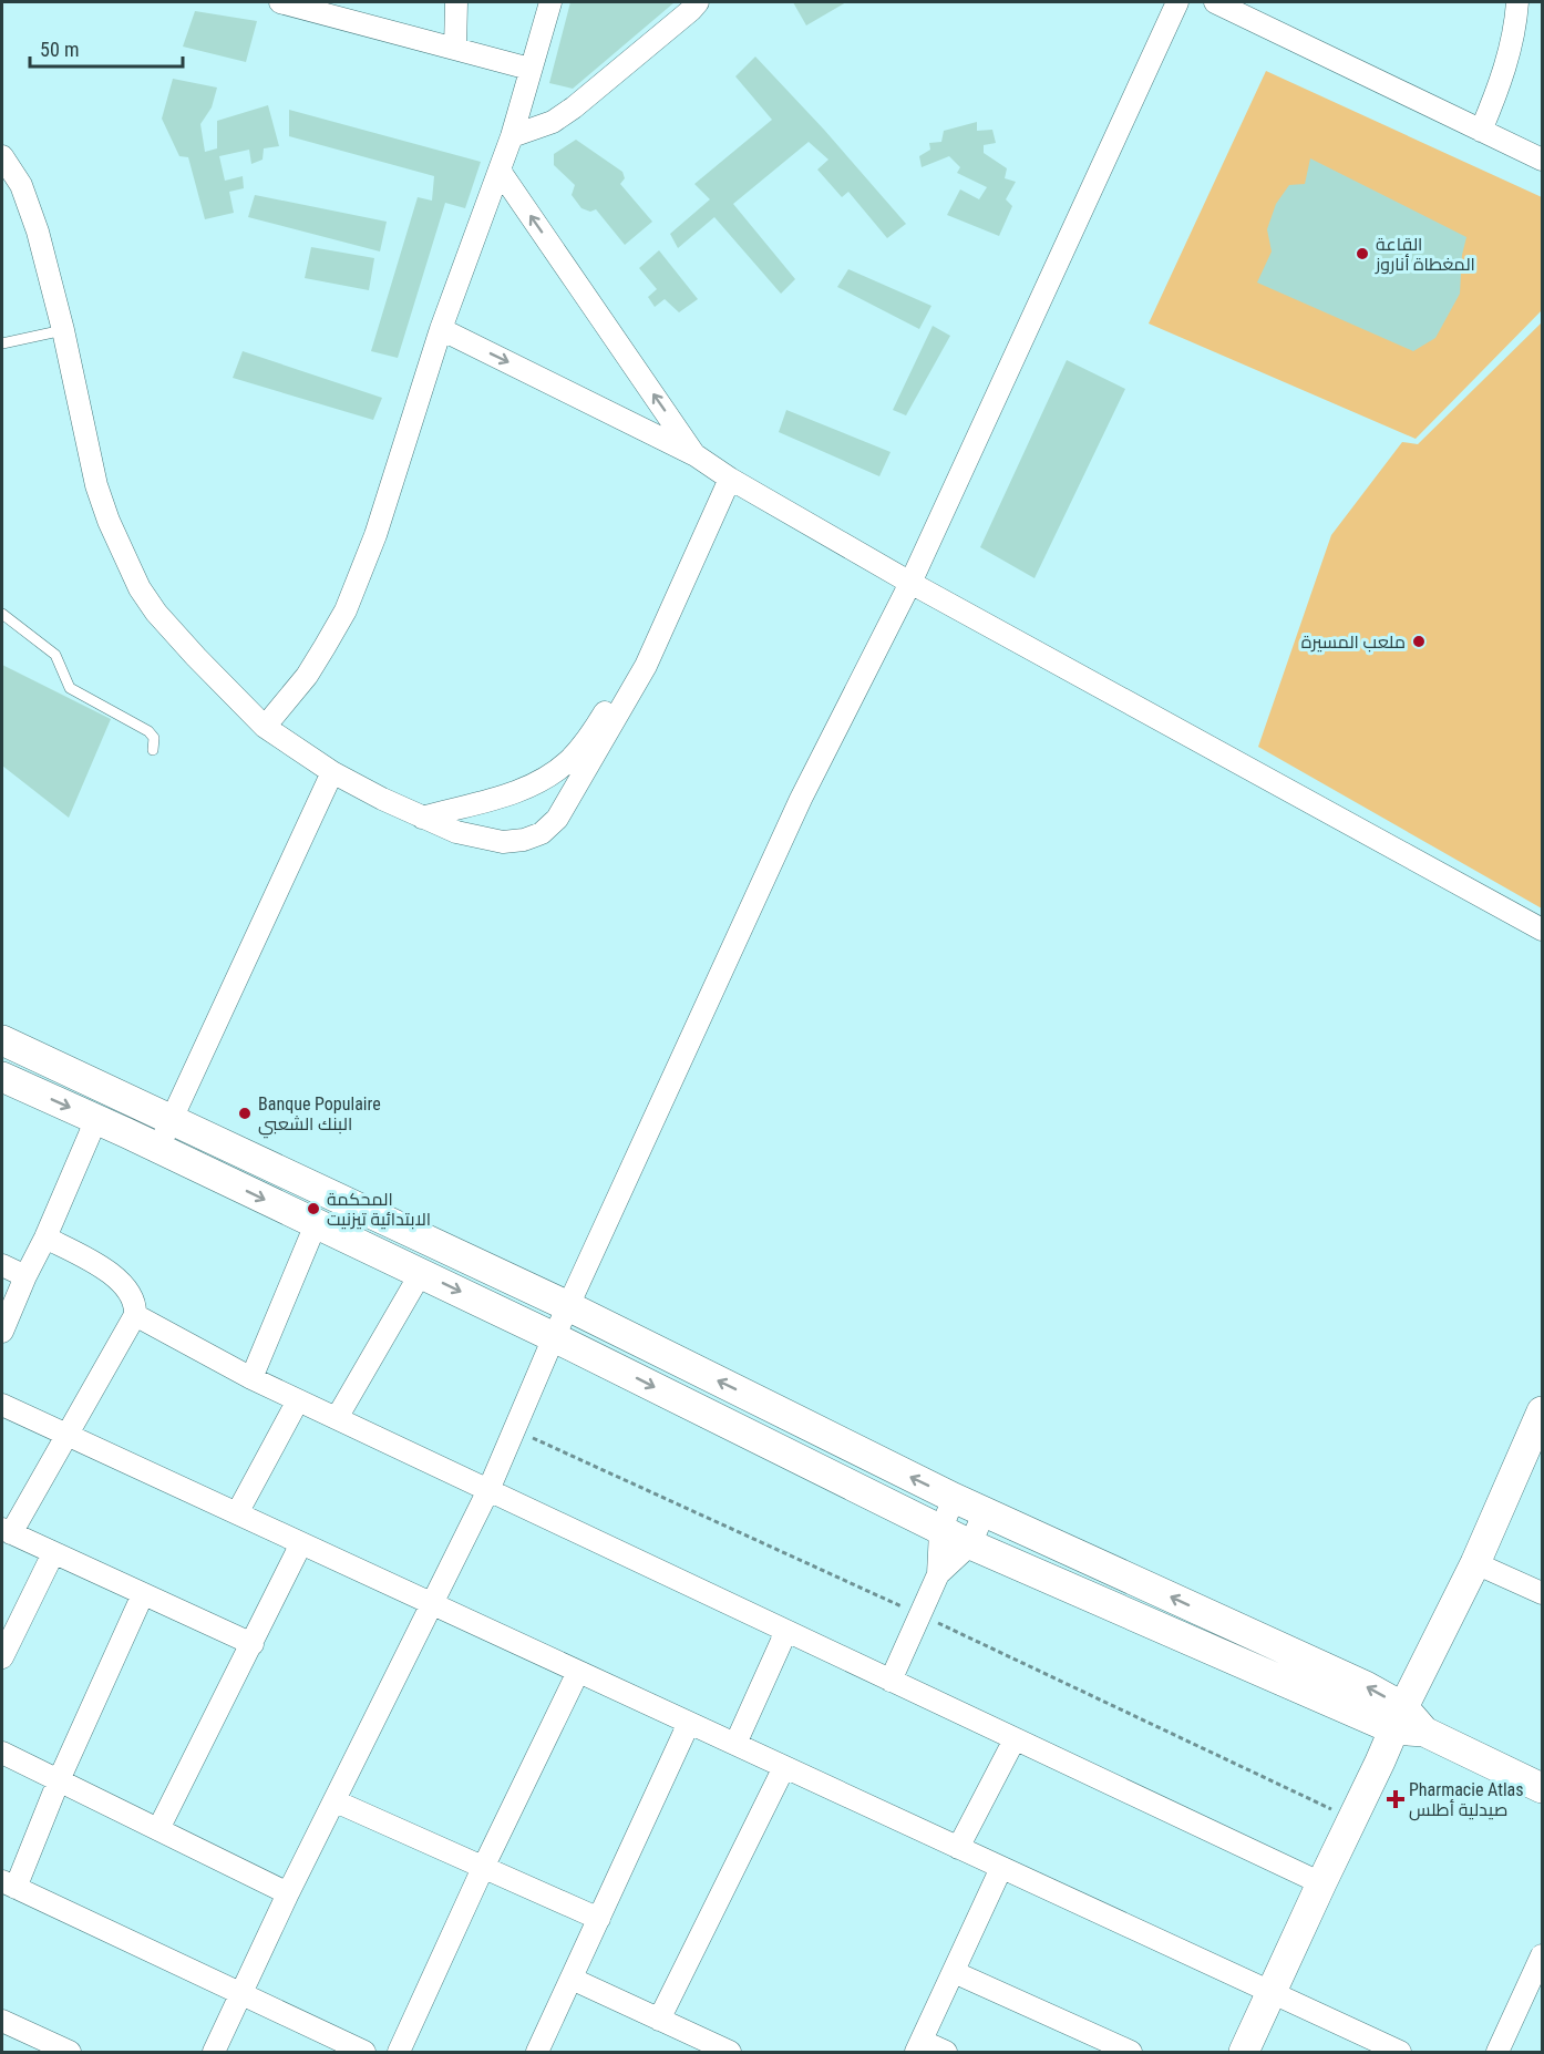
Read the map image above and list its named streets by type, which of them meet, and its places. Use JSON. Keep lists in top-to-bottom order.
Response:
{
  "places": {
    "other": [
      "القاعة المغطاة أناروز",
      "ملعب المسيرة",
      "Banque Populaire البنك الشعبي",
      "المحكمة الابتدائية تيزنيت"
    ],
    "health": ["Pharmacie Atlas صيدلية أطلس"]
  },
  "scale_bar": "50 m"
}
